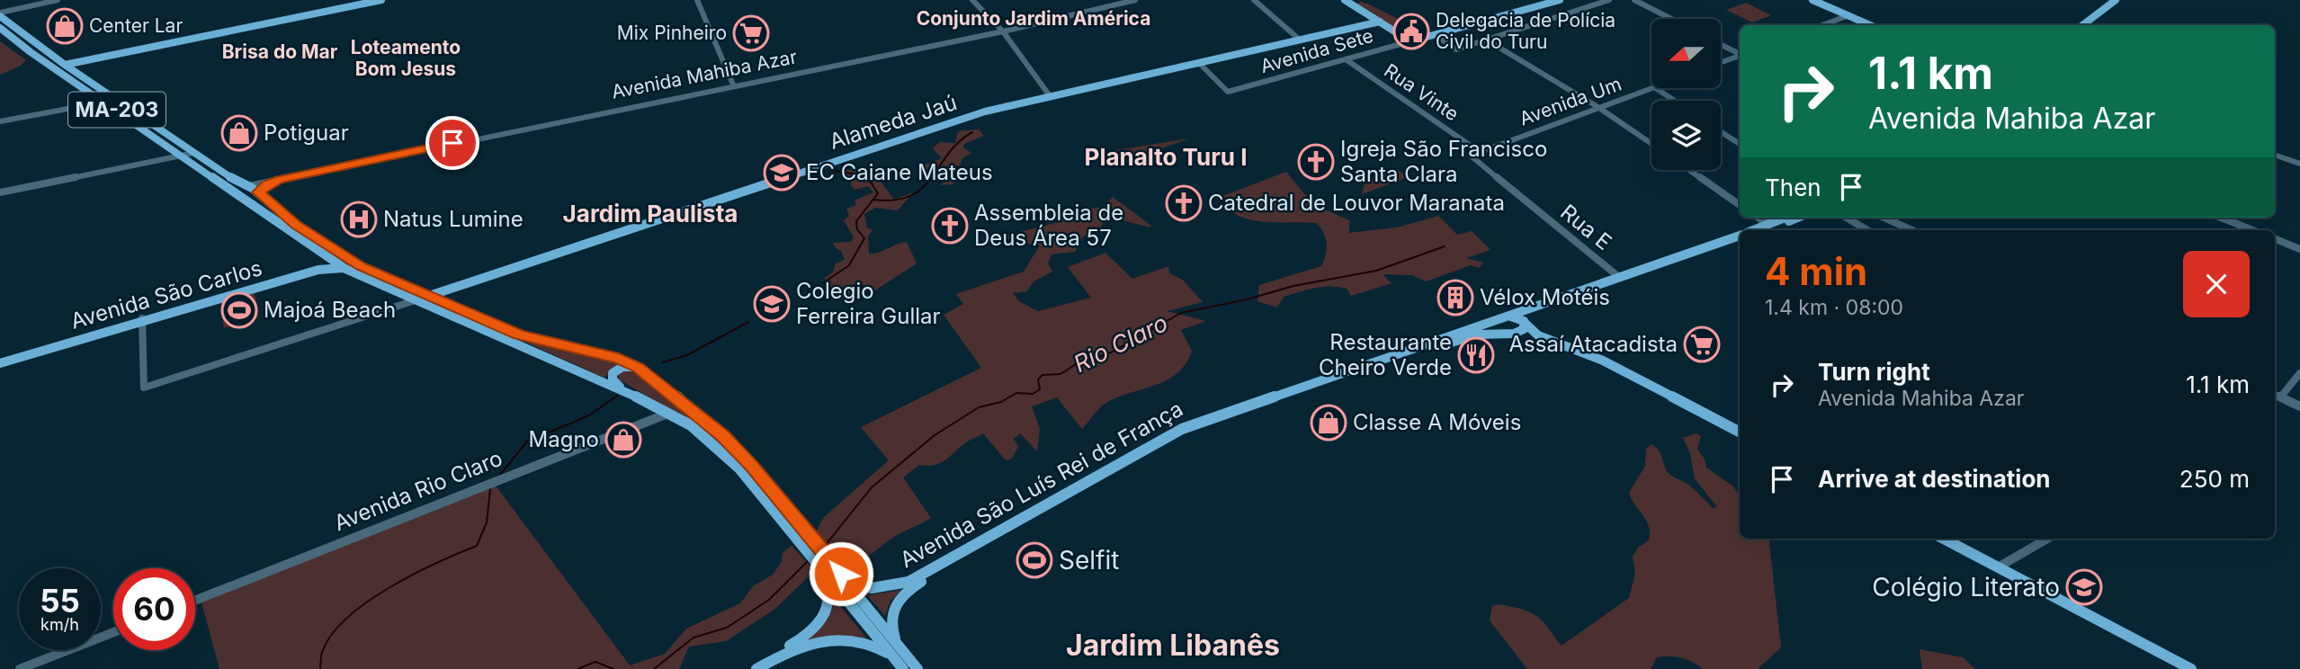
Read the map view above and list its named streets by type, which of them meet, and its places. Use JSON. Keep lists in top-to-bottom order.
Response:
{
  "streets": {
    "main road": [
      "Avenida Sete",
      "MA-203",
      "Alameda Jaú",
      "Avenida São Carlos",
      "Avenida São Luís Rei de França"
    ],
    "street": [
      "Avenida Mahiba Azar",
      "Rua Vinte",
      "Avenida Um",
      "Rua E",
      "Avenida Rio Claro"
    ]
  },
  "crossings": [
    ["Avenida Sete", "Rua Vinte"],
    ["Avenida Sete", "Alameda Jaú"],
    ["Avenida Mahiba Azar", "MA-203"],
    ["Rua Vinte", "Avenida Um"],
    ["Avenida Um", "Rua E"],
    ["MA-203", "Alameda Jaú"],
    ["MA-203", "Avenida São Carlos"],
    ["MA-203", "Avenida São Luís Rei de França"],
    ["MA-203", "Avenida Rio Claro"],
    ["Alameda Jaú", "Avenida São Carlos"]
  ],
  "districts": [
    "Conjunto Jardim América",
    "Loteamento Bom Jesus",
    "Brisa do Mar",
    "Planalto Turu I",
    "Jardim Paulista",
    "Jardim Libanês"
  ],
  "water": ["Rio Claro"],
  "places": {
    "shop": [
      "Center Lar",
      "Potiguar",
      "Classe A Móveis",
      "Magno"
    ],
    "public building": ["Delegacia de Polícia Civil do Turu"],
    "supermarket": ["Mix Pinheiro", "Assaí Atacadista"],
    "church": ["Igreja São Francisco Santa Clara", "Catedral de Louvor Maranata", "Assembleia de Deus Área 57"],
    "school or university": ["EC Caiane Mateus", "Colegio Ferreira Gullar", "Colégio Literato"],
    "hospital": ["Natus Lumine"],
    "building": ["Vélox Motéis"],
    "sports": ["Majoá Beach", "Selfit"],
    "restaurant": ["Restaurante Cheiro Verde"]
  },
  "north": "left",
  "page": {
    "turn": ["1.1 km", "Avenida Mahiba Azar"],
    "then": "Then",
    "heading": ["4 min", "1.4 km · 08:00"],
    "list": [
      {
        "name": "Turn right",
        "note": "Avenida Mahiba Azar",
        "value": "1.1 km"
      },
      {
        "name": "Arrive at destination",
        "value": "250 m"
      }
    ],
    "speed": "55 km/h",
    "limit": "60"
  }
}
